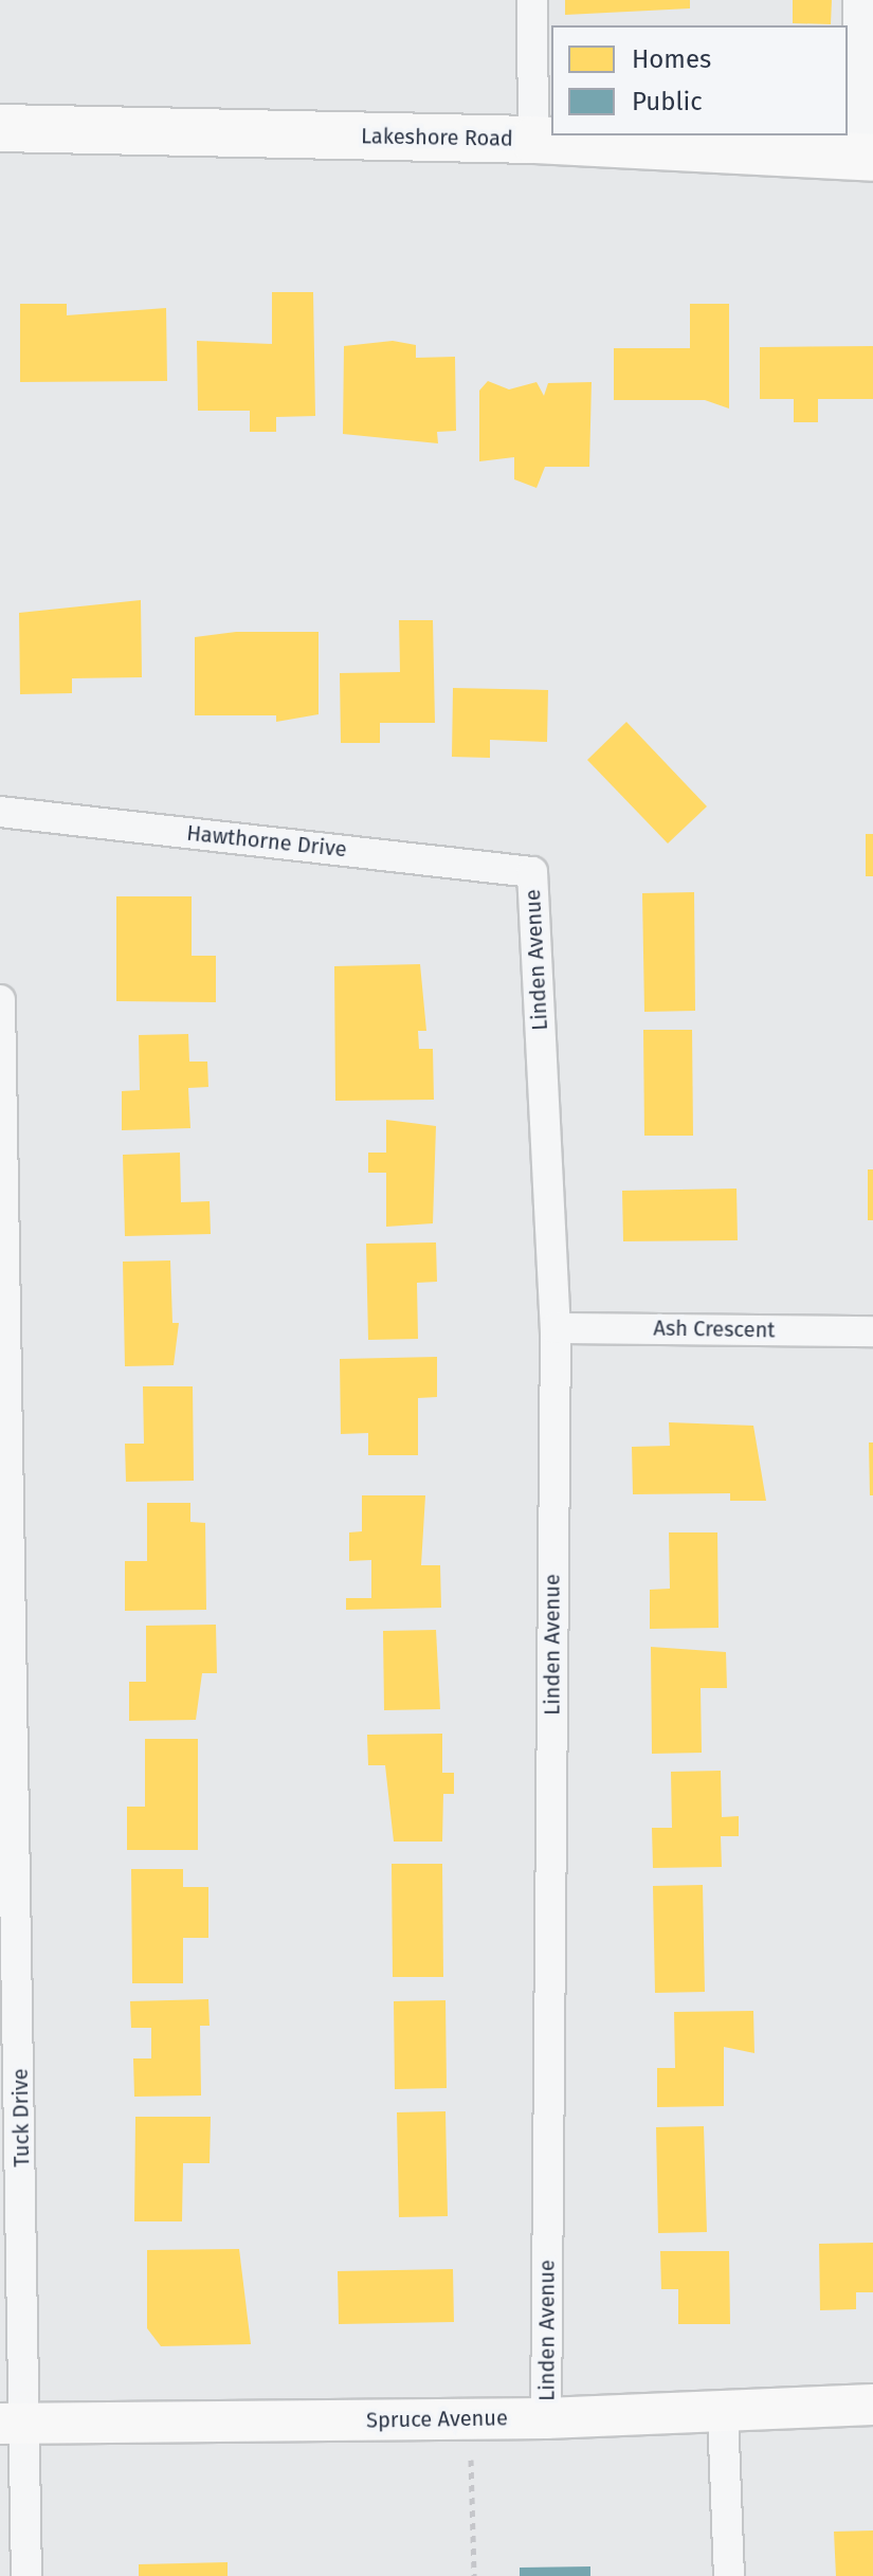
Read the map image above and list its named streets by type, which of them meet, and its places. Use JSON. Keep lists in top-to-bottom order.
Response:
{
  "streets": {
    "main road": ["Lakeshore Road"],
    "street": [
      "Hawthorne Drive",
      "Linden Avenue",
      "Ash Crescent",
      "Tuck Drive",
      "Spruce Avenue"
    ]
  },
  "crossings": [
    ["Hawthorne Drive", "Linden Avenue"],
    ["Linden Avenue", "Ash Crescent"],
    ["Linden Avenue", "Spruce Avenue"],
    ["Tuck Drive", "Spruce Avenue"]
  ],
  "legend": ["Homes", "Public"]
}
